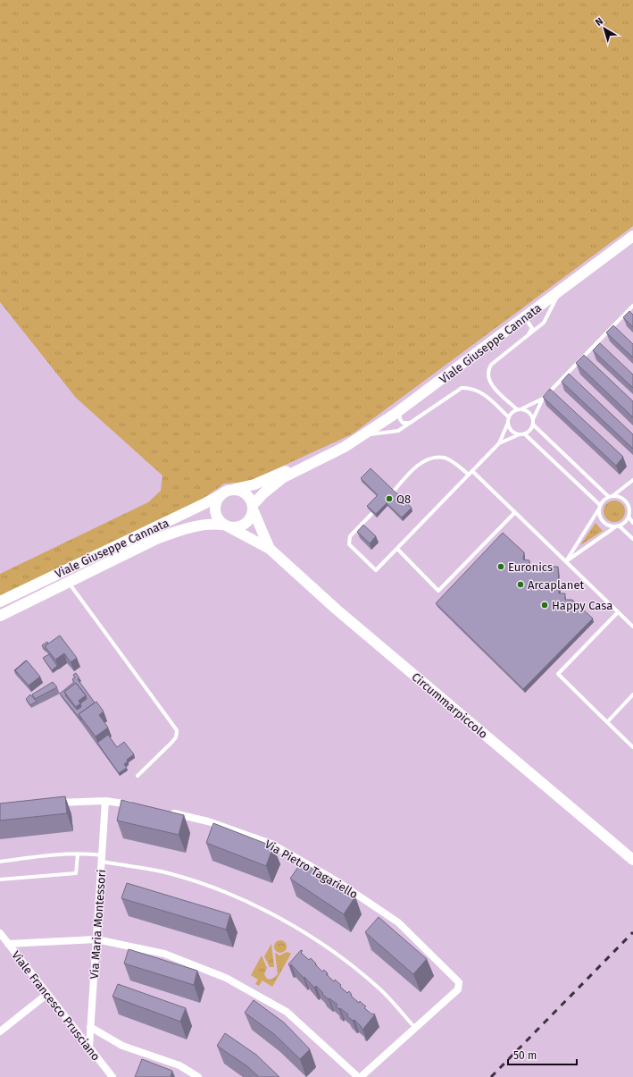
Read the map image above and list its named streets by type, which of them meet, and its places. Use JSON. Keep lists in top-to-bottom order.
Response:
{
  "streets": {
    "street": [
      "Viale Giuseppe Cannata",
      "Circummarpiccolo",
      "Via Pietro Tagariello",
      "Via Maria Montessori",
      "Viale Francesco Prusciano"
    ]
  },
  "crossings": [
    ["Viale Giuseppe Cannata", "Circummarpiccolo"],
    ["Via Maria Montessori", "Viale Francesco Prusciano"]
  ],
  "places": [
    "Q8",
    "Euronics",
    "Arcaplanet",
    "Happy Casa"
  ],
  "scale_bar": "50 m",
  "north": "top left"
}
